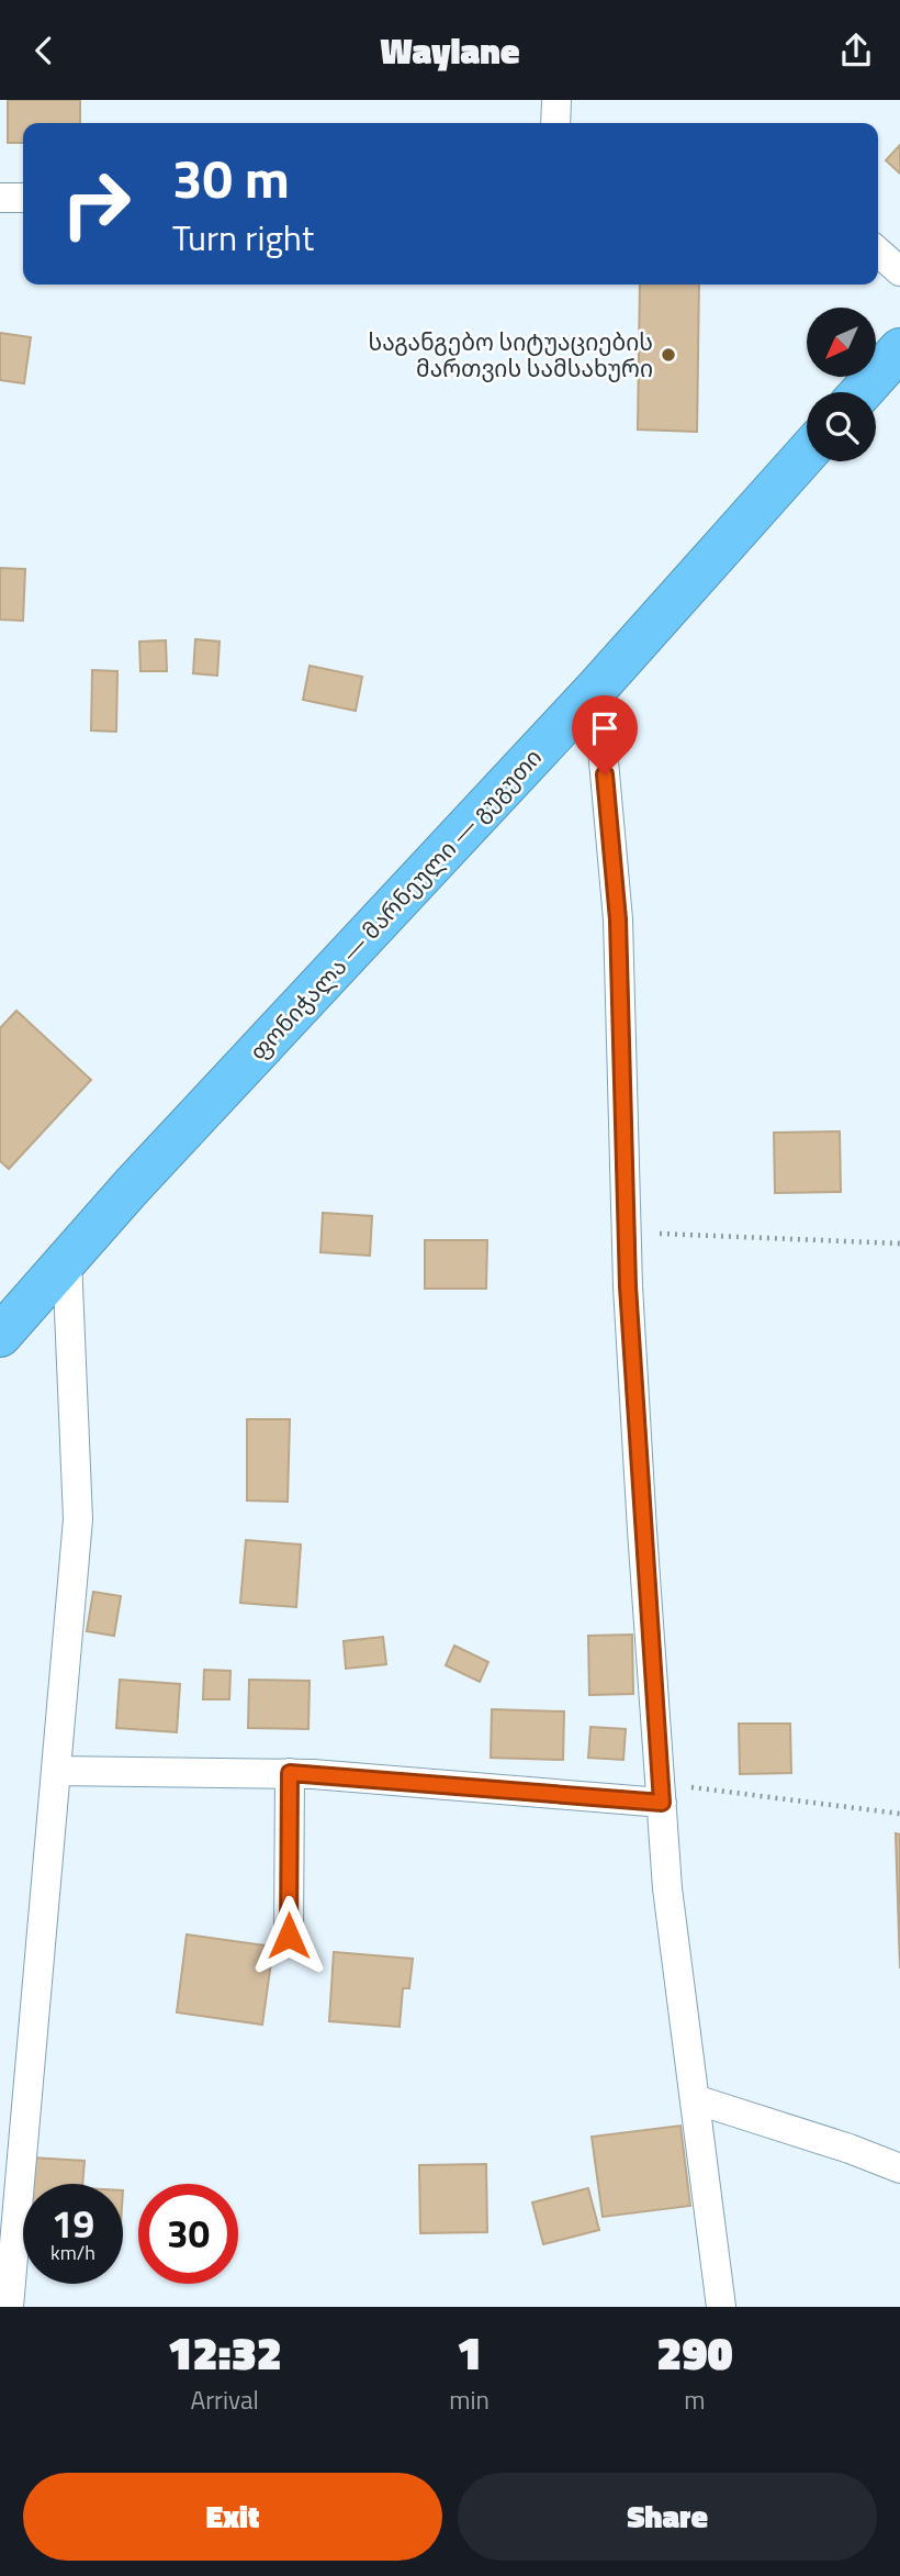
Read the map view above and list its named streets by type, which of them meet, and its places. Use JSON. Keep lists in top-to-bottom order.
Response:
{
  "streets": {
    "highway": ["ფონიჭალა — მარნეული — გუგუთი"]
  },
  "places": ["საგანგებო სიტუაციების მართვის სამსახური"],
  "north": "bottom left",
  "page": {
    "header": "Waylane",
    "turn": ["30 m", "Turn right"],
    "speed": "19 km/h",
    "limit": "30",
    "eta": [
      "12:32",
      "Arrival",
      "1",
      "min",
      "290",
      "m"
    ],
    "buttons": ["Exit", "Share"]
  }
}
